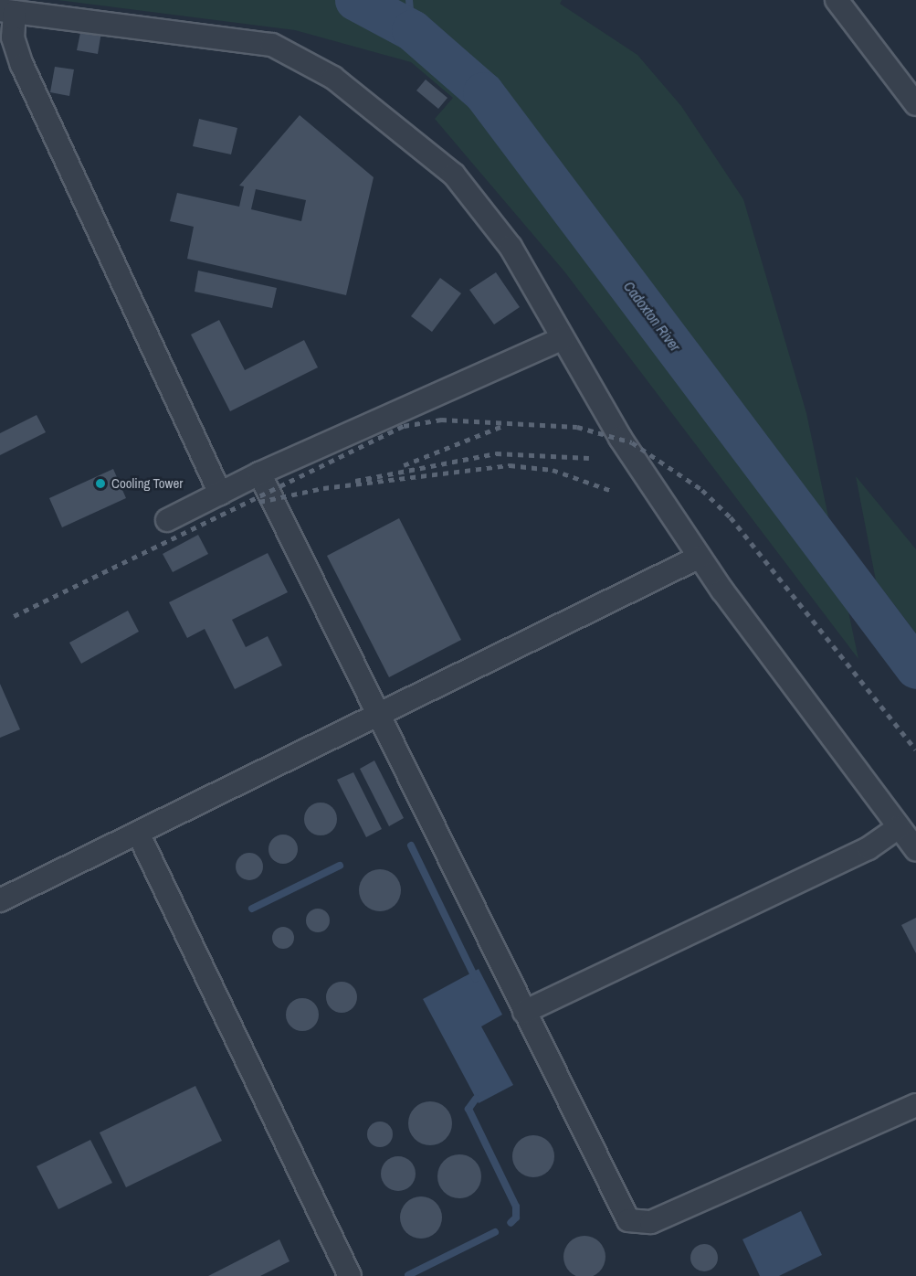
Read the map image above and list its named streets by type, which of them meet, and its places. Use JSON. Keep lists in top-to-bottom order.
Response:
{
  "water": ["Cadoxton River"],
  "places": ["Cooling Tower"]
}
